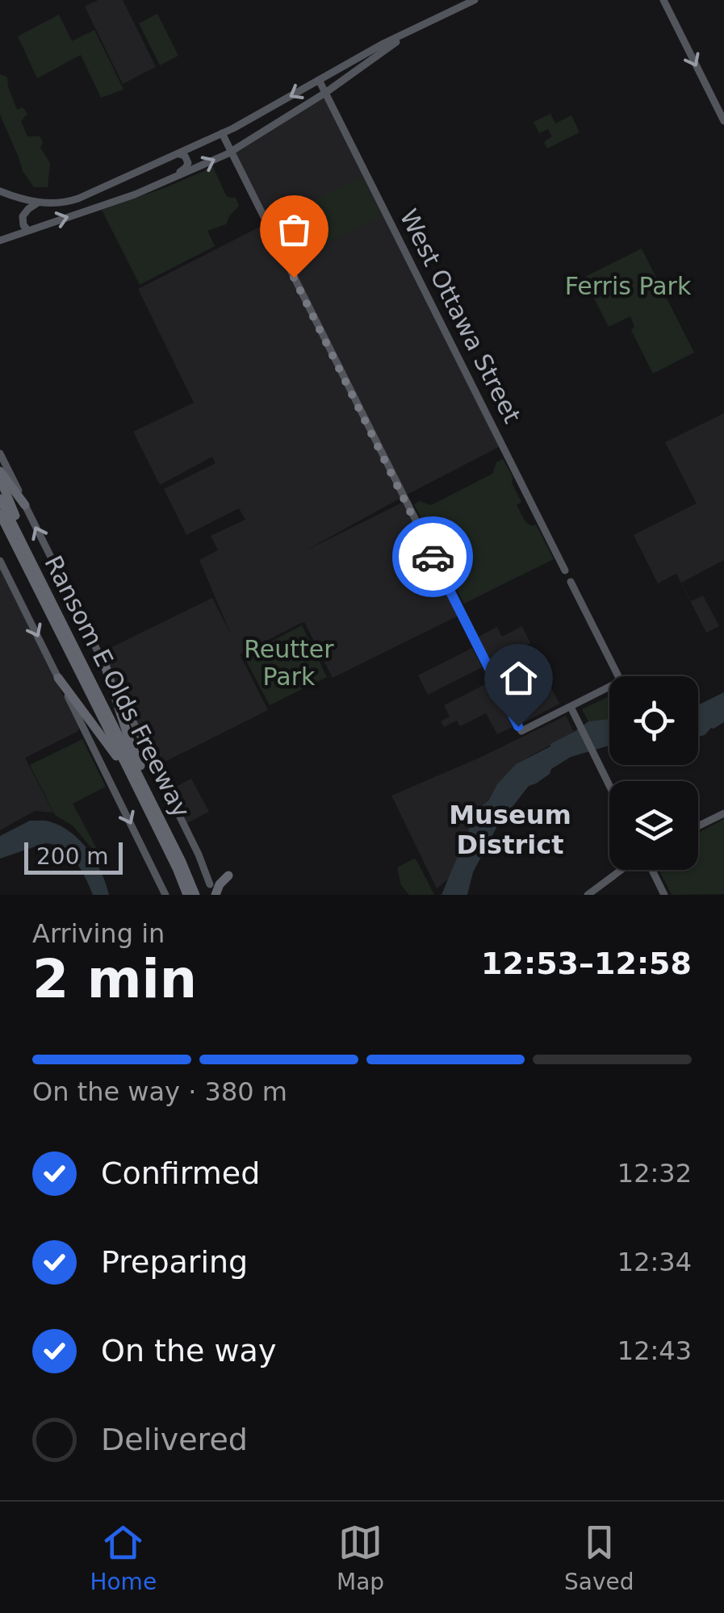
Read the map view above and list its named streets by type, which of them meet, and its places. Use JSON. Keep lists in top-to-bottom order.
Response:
{
  "streets": {
    "highway": ["Ransom E Olds Freeway"],
    "main road": ["West Ottawa Street"]
  },
  "districts": ["Museum District"],
  "parks": ["Ferris Park", "Reutter Park"],
  "scale_bar": "200 m",
  "page": {
    "scale": "200 m",
    "heading": ["2 min", "Arriving in", "12:53–12:58"],
    "bar": "On the way · 380 m",
    "list": [
      ["Confirmed", "12:32"],
      ["Preparing", "12:34"],
      ["On the way", "12:43"],
      "Delivered"
    ],
    "tabs": ["Home", "Map", "Saved"]
  }
}
